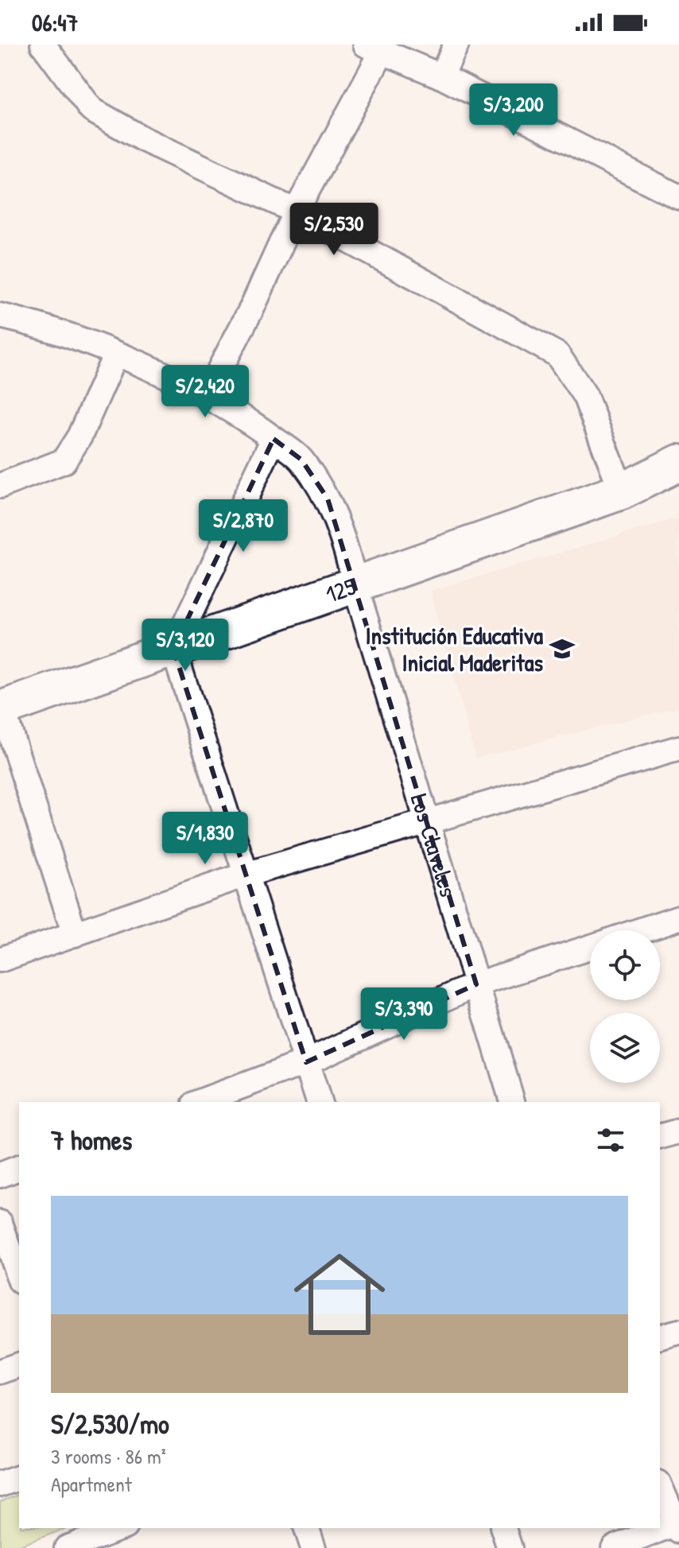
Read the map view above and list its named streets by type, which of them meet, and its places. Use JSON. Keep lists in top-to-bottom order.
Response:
{
  "streets": {
    "street": ["125", "Los Claveles"]
  },
  "crossings": [
    ["125", "Los Claveles"]
  ],
  "places": {
    "school or university": ["Institución Educativa Inicial Maderitas"]
  },
  "page": {
    "status": "06:47",
    "price": [
      "S/3,200",
      "S/2,530",
      "S/2,420",
      "S/2,870",
      "S/3,120",
      "S/1,830",
      "S/3,390"
    ],
    "heading": "7 homes",
    "list": [
      {
        "name": "S/2,530/mo",
        "note": "3 rooms · 86 m² · Apartment"
      }
    ]
  }
}
